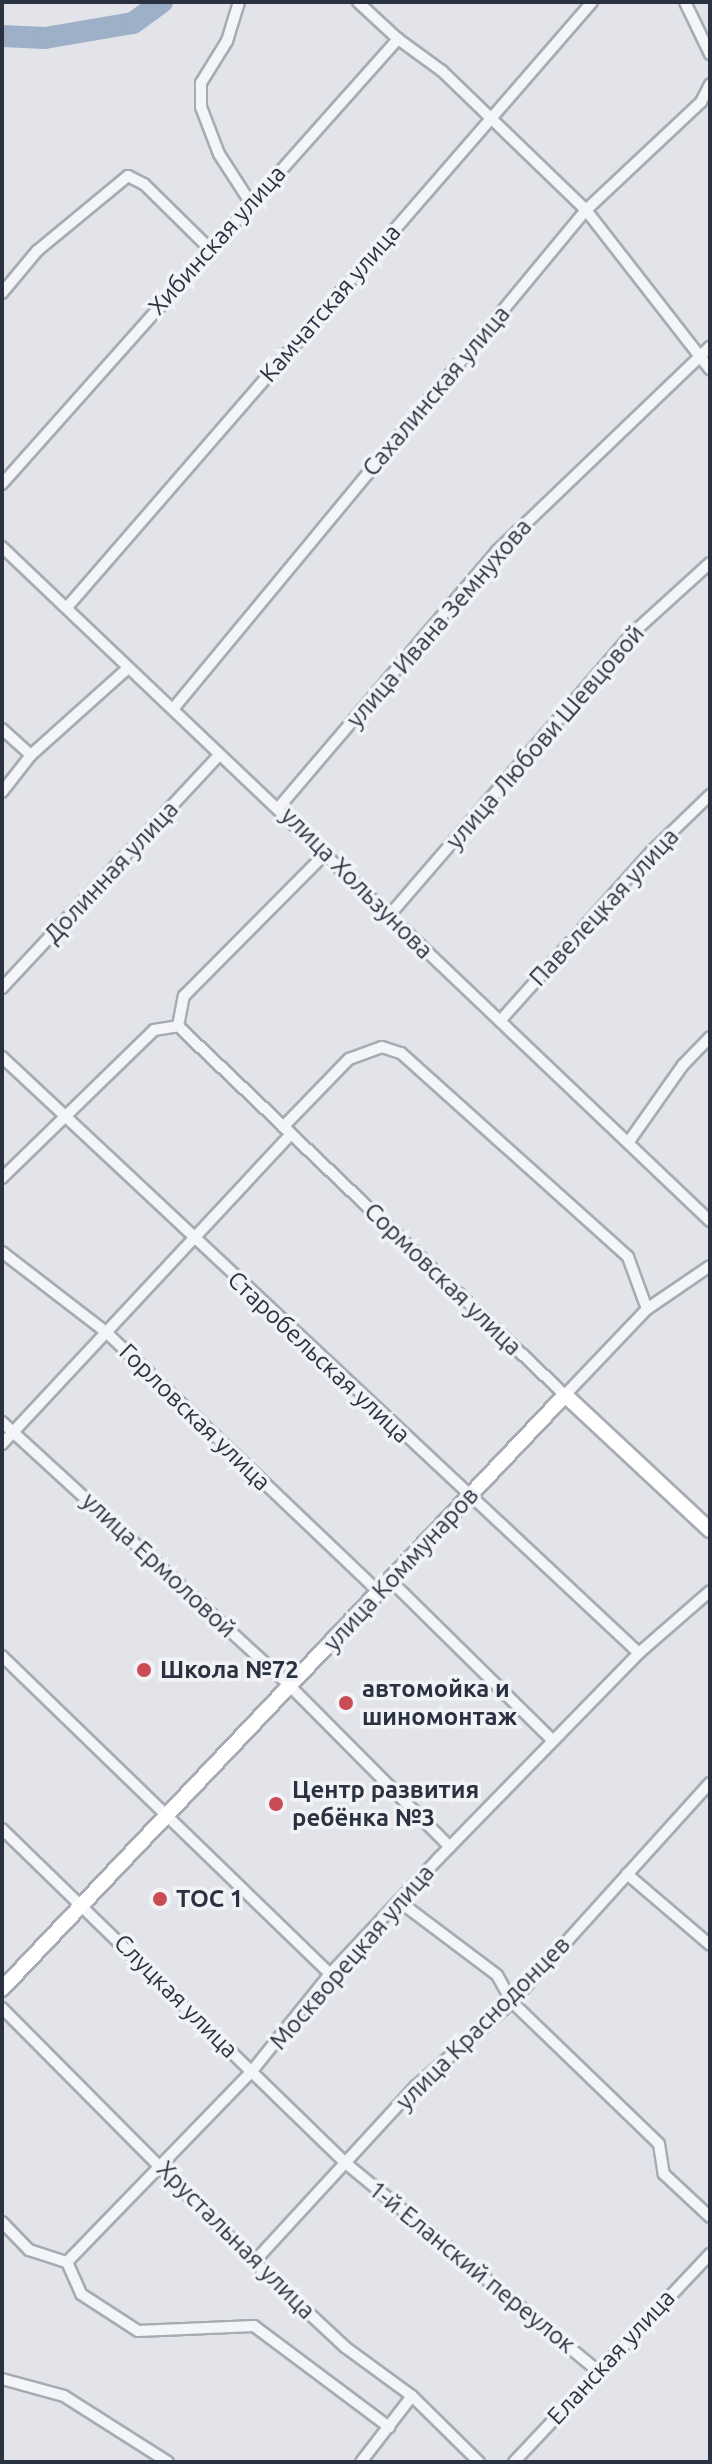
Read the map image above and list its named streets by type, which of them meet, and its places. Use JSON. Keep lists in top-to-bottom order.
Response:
{
  "streets": {
    "street": [
      "Хибинская улица",
      "Камчатская улица",
      "Сахалинская улица",
      "улица Ивана Земнухова",
      "улица Любови Шевцовой",
      "Долинная улица",
      "улица Хользунова",
      "Павелецкая улица",
      "Сормовская улица",
      "Старобельская улица",
      "Горловская улица",
      "улица Ермоловой",
      "улица Коммунаров",
      "Москворецкая улица",
      "Слуцкая улица",
      "улица Краснодонцев",
      "Хрустальная улица",
      "1-й Еланский переулок",
      "Еланская улица"
    ]
  },
  "crossings": [
    ["Камчатская улица", "улица Хользунова"],
    ["Сахалинская улица", "улица Хользунова"],
    ["улица Ивана Земнухова", "улица Хользунова"],
    ["улица Любови Шевцовой", "улица Хользунова"],
    ["Долинная улица", "улица Хользунова"],
    ["улица Хользунова", "Павелецкая улица"],
    ["Сормовская улица", "улица Коммунаров"],
    ["Старобельская улица", "улица Коммунаров"],
    ["Старобельская улица", "Москворецкая улица"],
    ["Горловская улица", "улица Коммунаров"],
    ["улица Ермоловой", "улица Коммунаров"],
    ["улица Ермоловой", "Москворецкая улица"],
    ["улица Коммунаров", "Слуцкая улица"],
    ["Москворецкая улица", "Слуцкая улица"],
    ["Москворецкая улица", "Хрустальная улица"],
    ["Слуцкая улица", "улица Краснодонцев"],
    ["Слуцкая улица", "1-й Еланский переулок"],
    ["улица Краснодонцев", "Хрустальная улица"],
    ["улица Краснодонцев", "1-й Еланский переулок"],
    ["1-й Еланский переулок", "Еланская улица"]
  ],
  "places": [
    "Школа №72",
    "автомойка и шиномонтаж",
    "Центр развития ребёнка №3",
    "ТОС 1"
  ]
}
